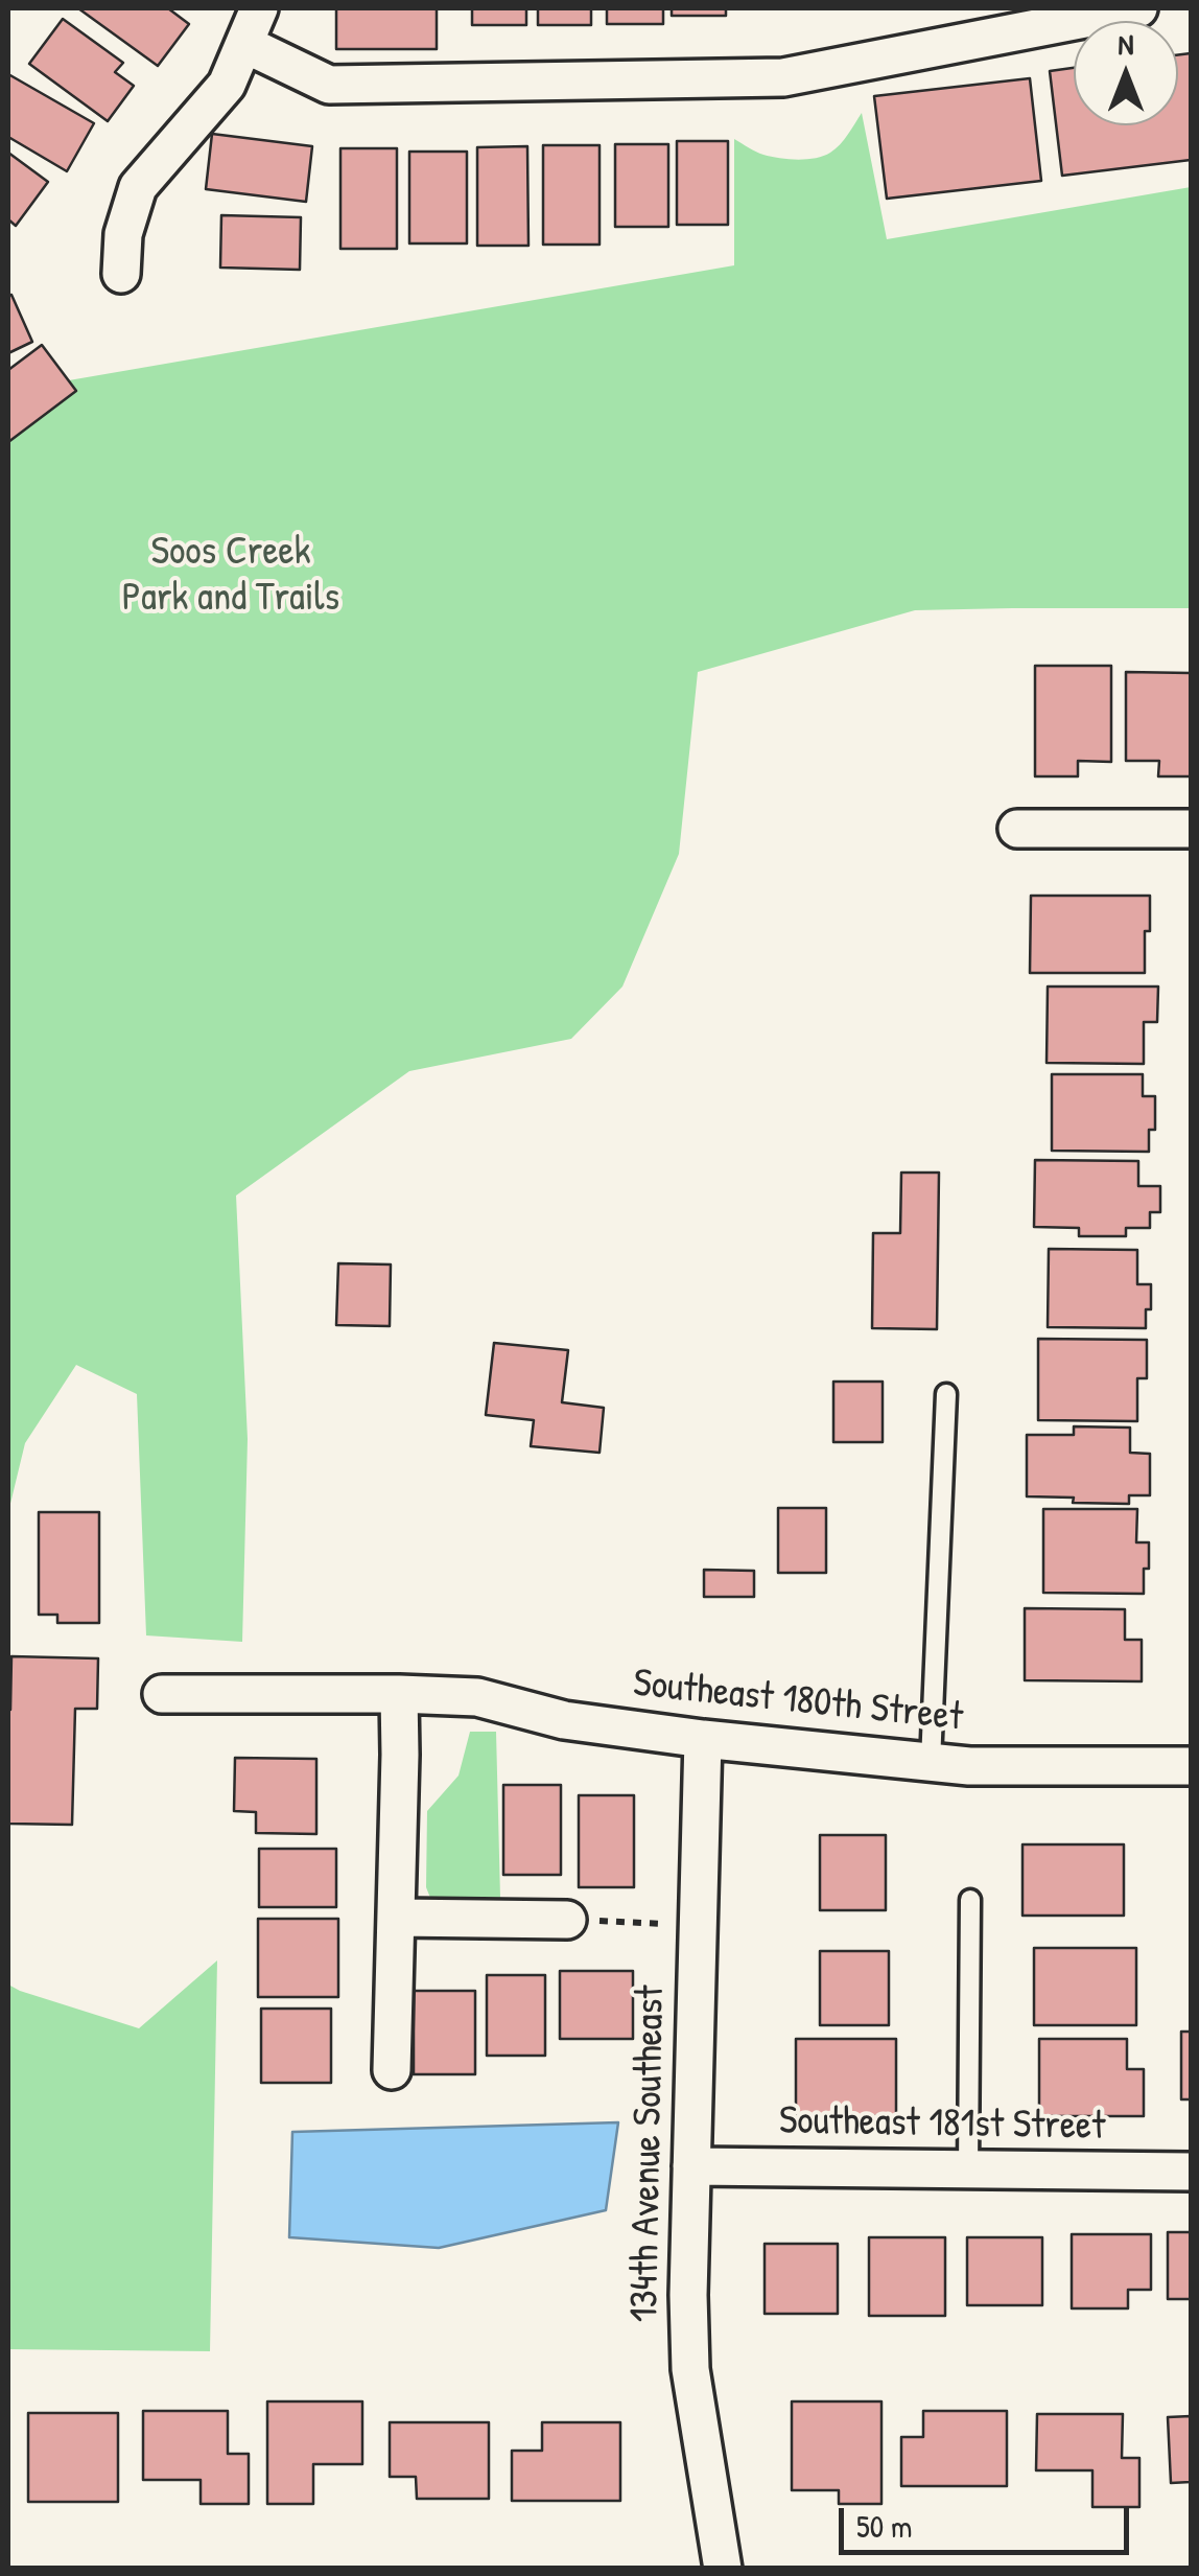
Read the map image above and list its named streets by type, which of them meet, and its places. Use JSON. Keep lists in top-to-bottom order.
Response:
{
  "streets": {
    "street": ["Southeast 180th Street", "Southeast 181st Street", "134th Avenue Southeast"]
  },
  "crossings": [
    ["Southeast 180th Street", "134th Avenue Southeast"],
    ["Southeast 181st Street", "134th Avenue Southeast"]
  ],
  "parks": ["Soos Creek Park and Trails"],
  "scale_bar": "50 m",
  "north": "top"
}
